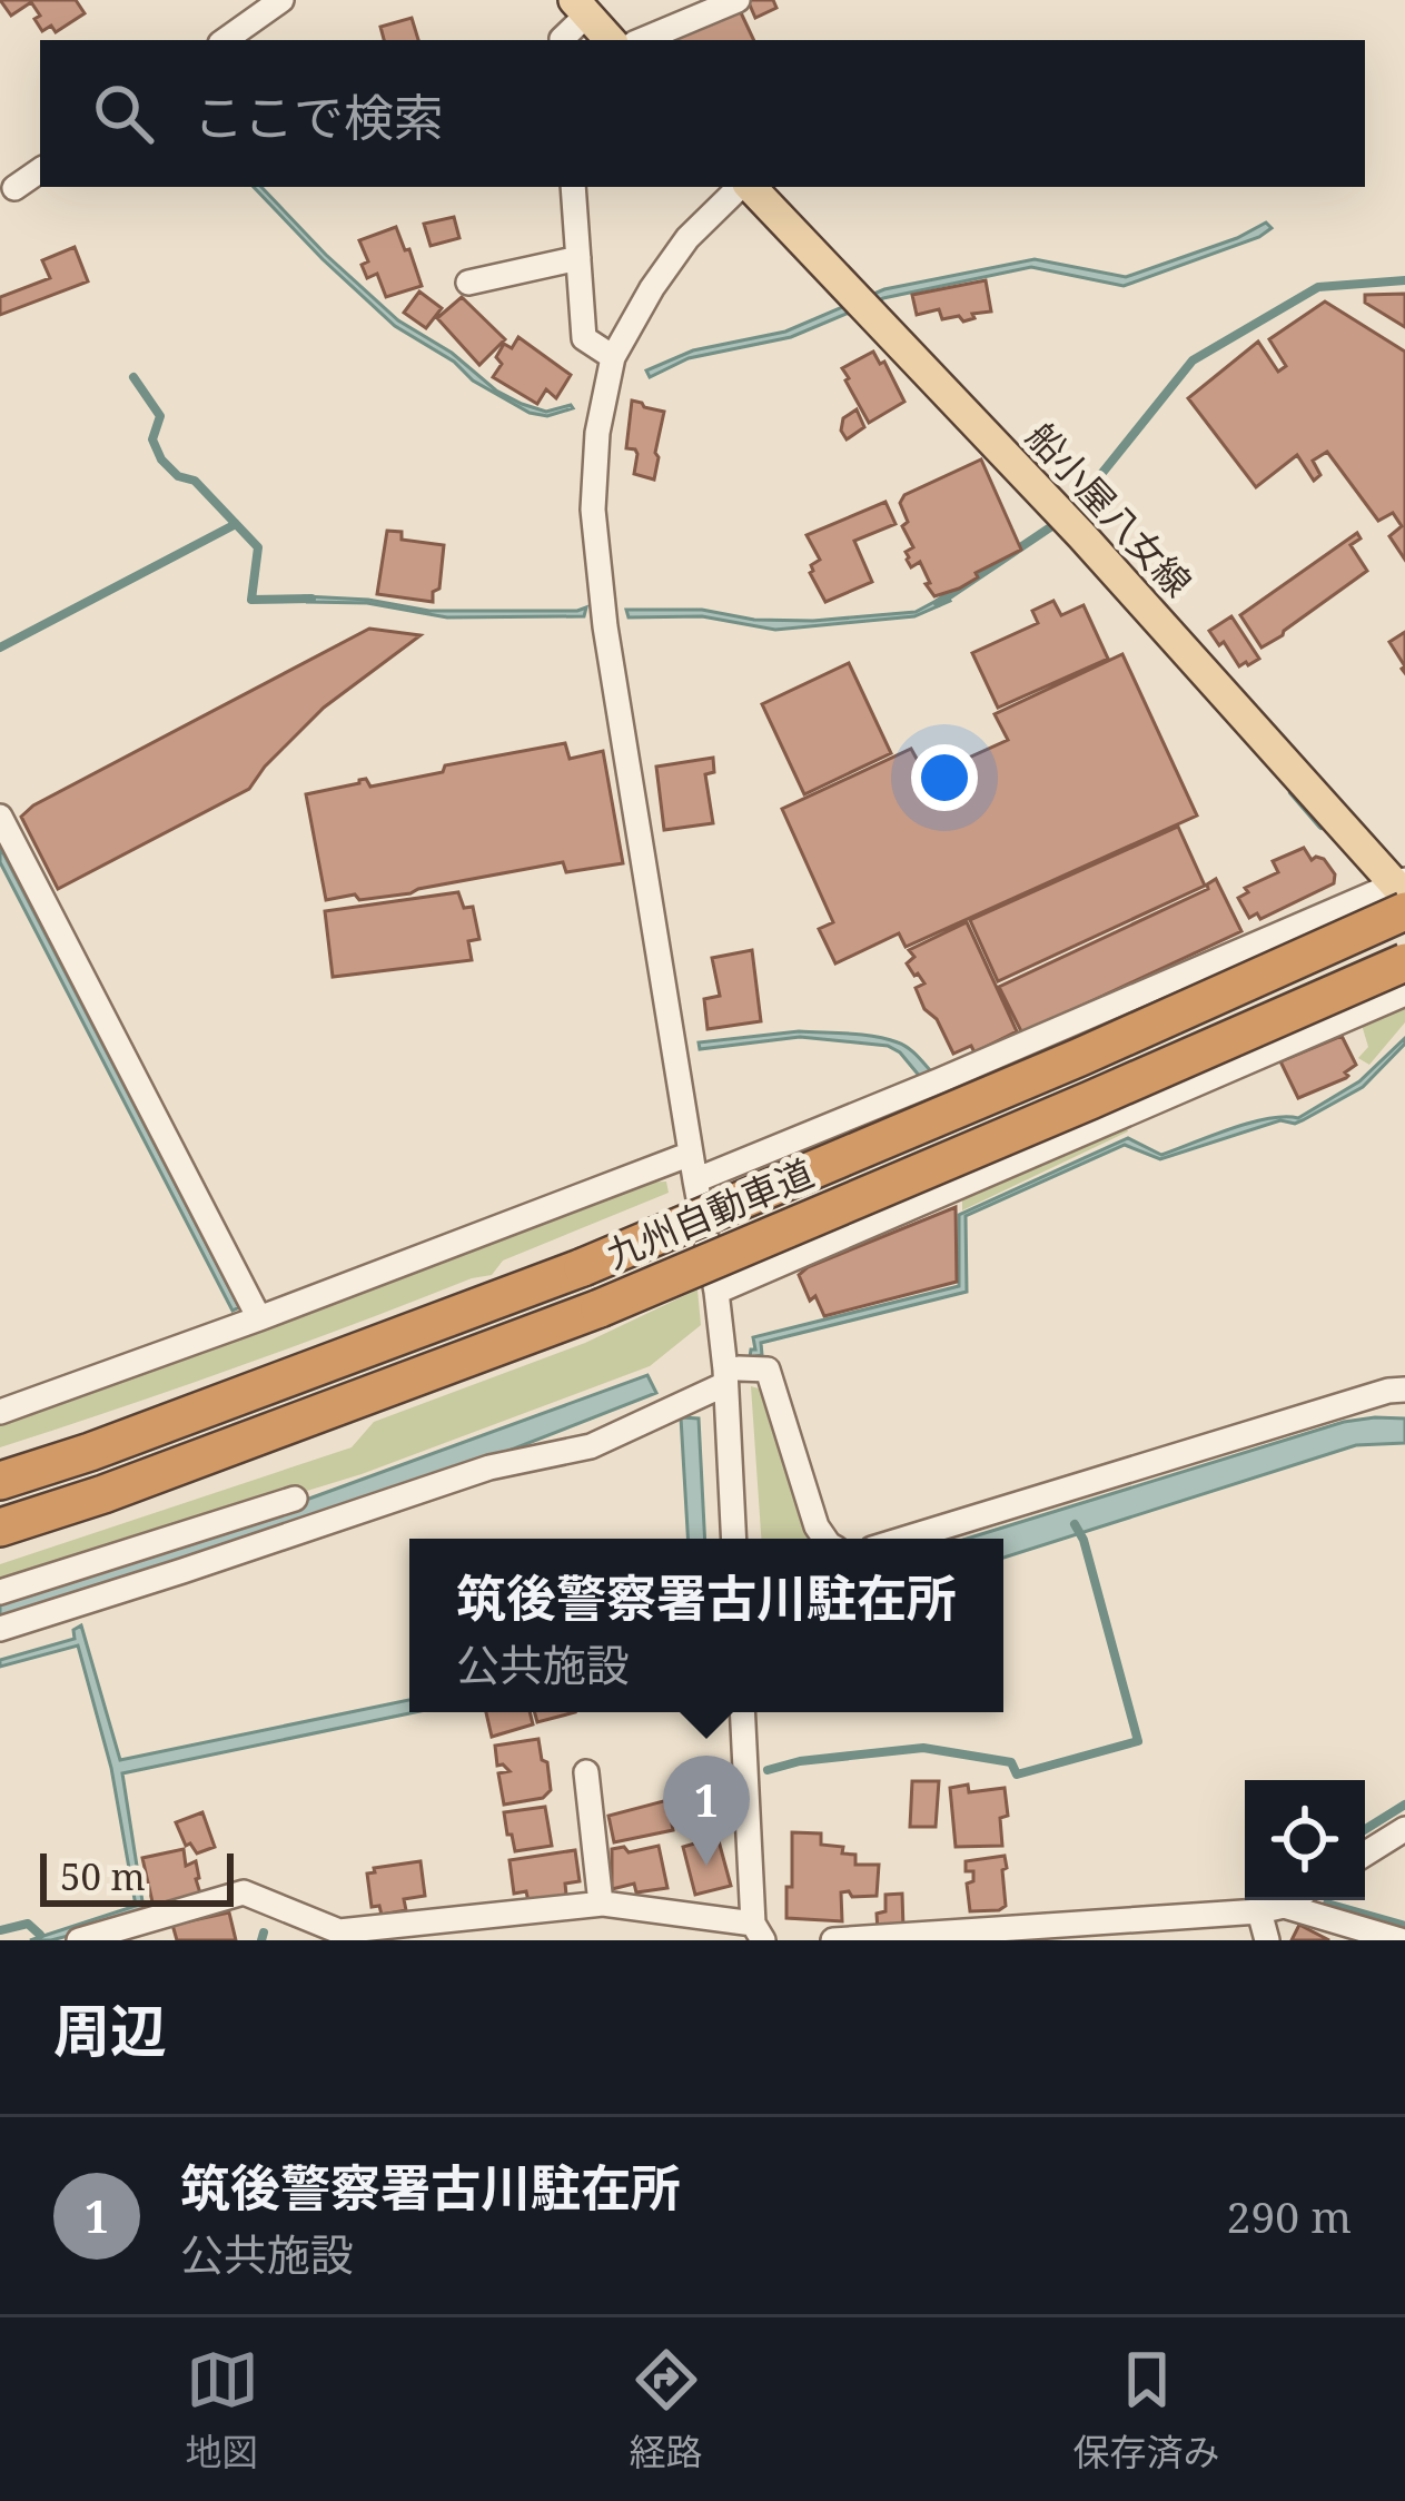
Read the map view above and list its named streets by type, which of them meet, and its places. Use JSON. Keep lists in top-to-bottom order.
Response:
{
  "streets": {
    "highway": ["九州自動車道"],
    "main road": ["船小屋八女線"]
  },
  "crossings": [
    ["船小屋八女線", "九州自動車道"]
  ],
  "scale_bar": "50 m",
  "page": {
    "search": "ここで検索",
    "popup": ["筑後警察署古川駐在所", "公共施設"],
    "pins": "1",
    "scale": "50 m",
    "heading": "周辺",
    "list": [
      {
        "mark": "1",
        "name": "筑後警察署古川駐在所",
        "note": "公共施設",
        "value": "290 m"
      }
    ],
    "nav": ["地図", "経路", "保存済み"]
  }
}
